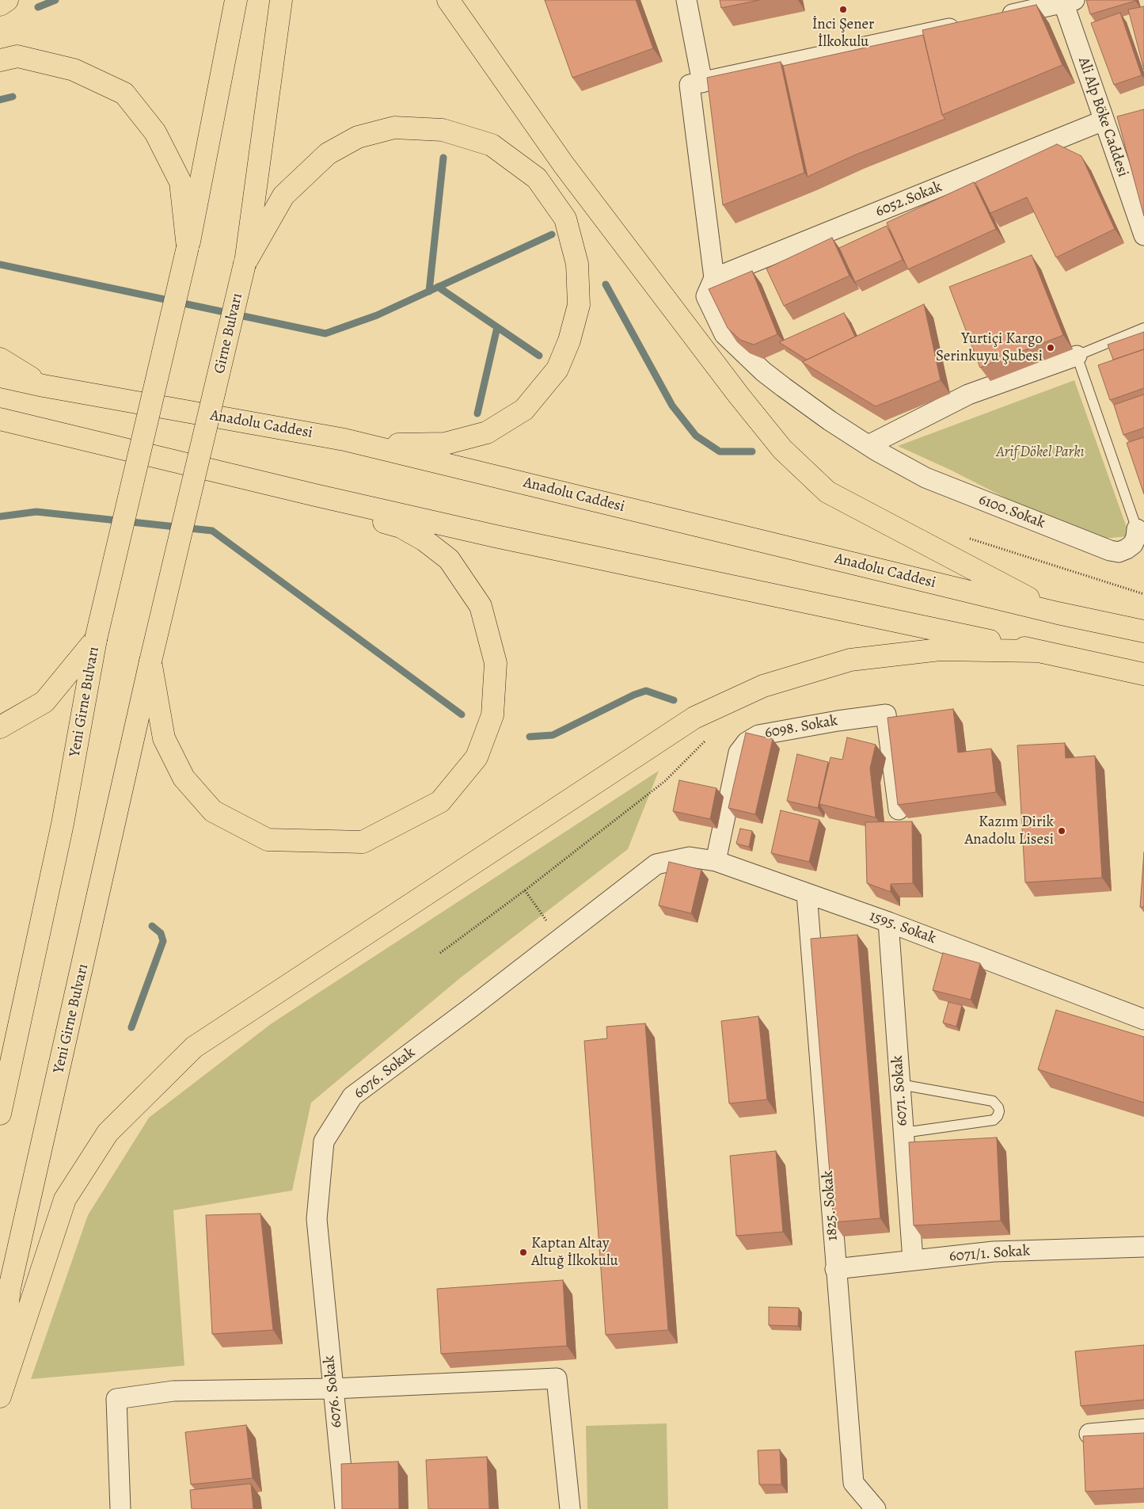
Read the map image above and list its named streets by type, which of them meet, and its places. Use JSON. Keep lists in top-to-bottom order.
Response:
{
  "streets": {
    "main road": ["Girne Bulvarı", "Anadolu Caddesi", "Yeni Girne Bulvarı"],
    "street": [
      "Ali Alp Böke Caddesi",
      "6052.Sokak",
      "6100.Sokak",
      "6098. Sokak",
      "1595. Sokak",
      "6076. Sokak",
      "6071. Sokak",
      "1825. Sokak",
      "6071/1. Sokak"
    ]
  },
  "crossings": [
    ["Ali Alp Böke Caddesi", "6052.Sokak"],
    ["6052.Sokak", "6100.Sokak"],
    ["Girne Bulvarı", "Yeni Girne Bulvarı"],
    ["6098. Sokak", "1595. Sokak"],
    ["1595. Sokak", "6076. Sokak"],
    ["1595. Sokak", "6071. Sokak"],
    ["1595. Sokak", "1825. Sokak"],
    ["6071. Sokak", "6071/1. Sokak"],
    ["1825. Sokak", "6071/1. Sokak"]
  ],
  "parks": ["Arif Dökel Parkı"],
  "places": [
    "İnci Şener İlkokulu",
    "Yurtiçi Kargo Serinkuyu Şubesi",
    "Kazım Dirik Anadolu Lisesi",
    "Kaptan Altay Altuğ İlkokulu"
  ]
}
